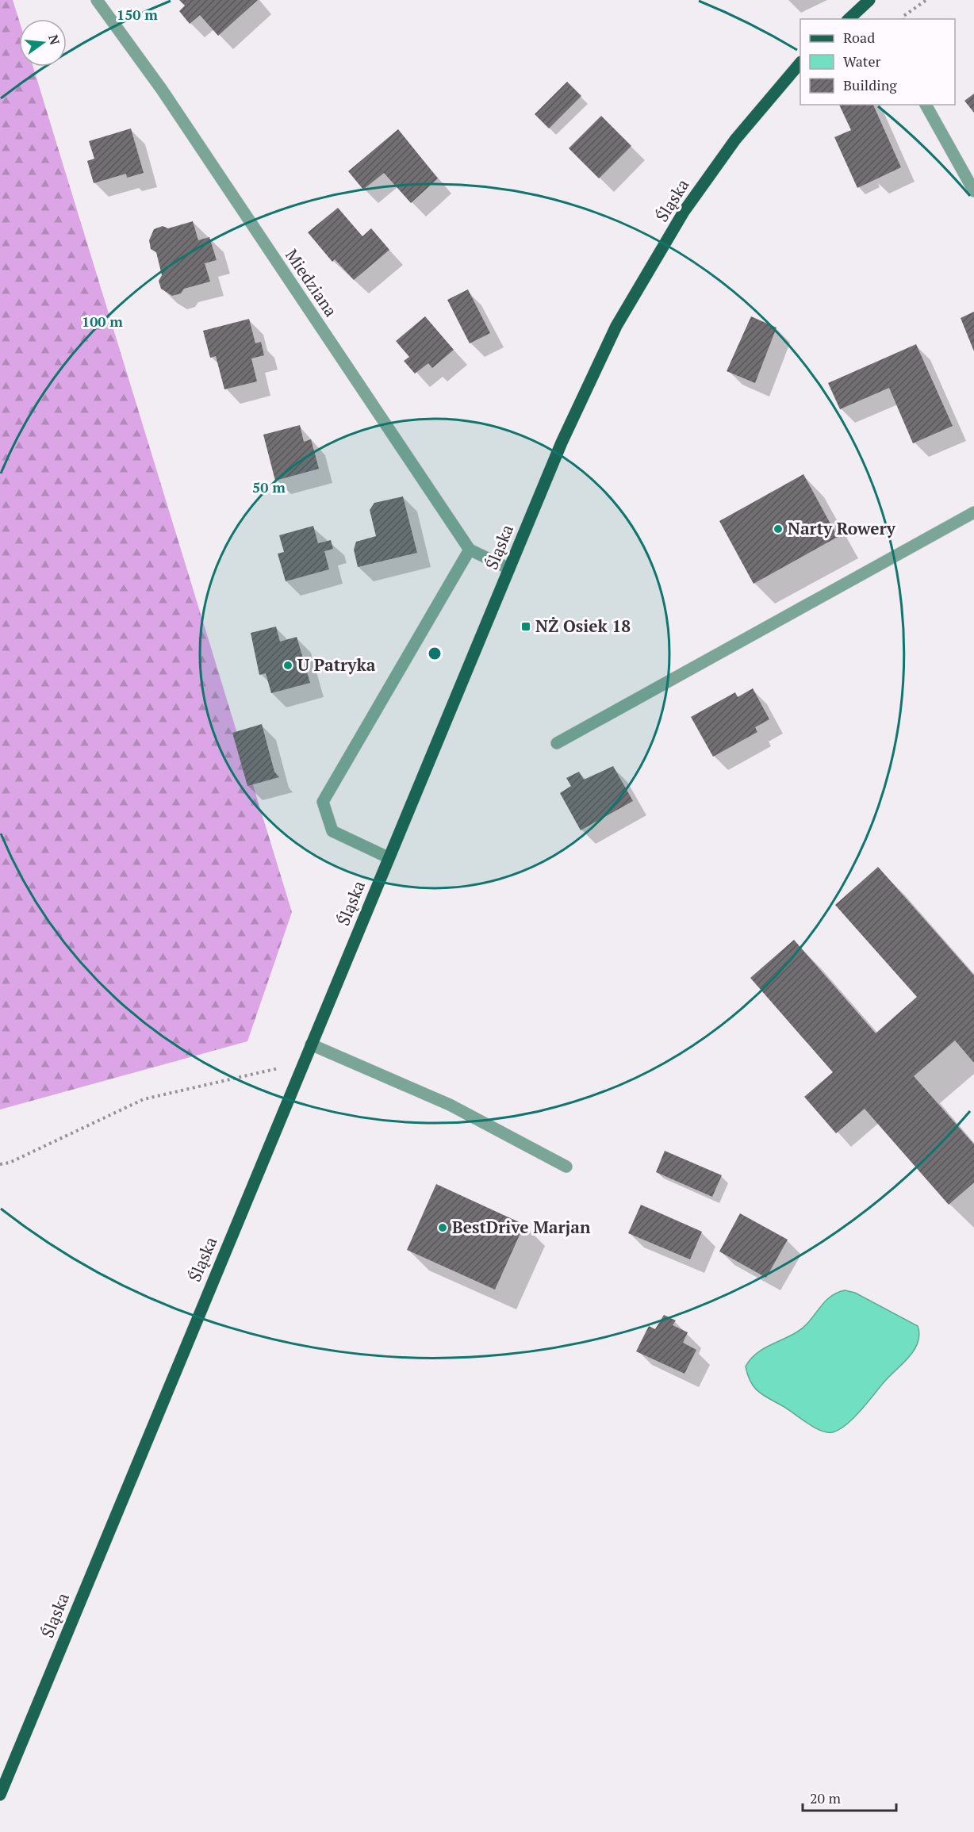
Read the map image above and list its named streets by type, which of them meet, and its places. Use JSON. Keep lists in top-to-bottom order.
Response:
{
  "streets": {
    "main road": ["Śląska"],
    "street": ["Miedziana"]
  },
  "places": {
    "other": ["Narty Rowery", "U Patryka", "BestDrive Marjan"],
    "transit": ["NŻ Osiek 18"]
  },
  "legend": ["Road", "Water", "Building"],
  "scale_bar": "20 m",
  "north": "right",
  "rings": ["150 m", "100 m", "50 m"]
}
